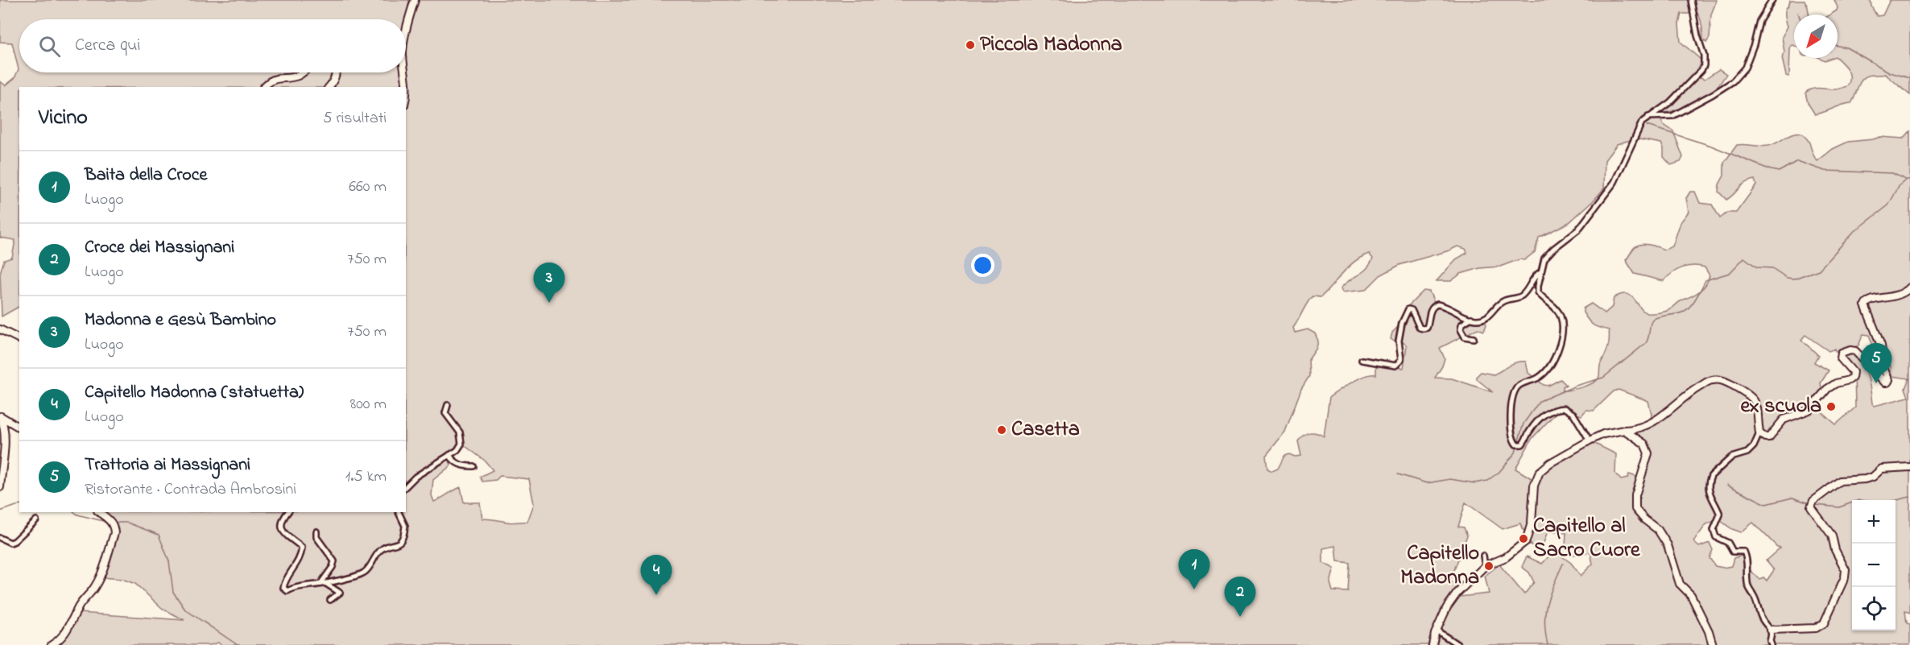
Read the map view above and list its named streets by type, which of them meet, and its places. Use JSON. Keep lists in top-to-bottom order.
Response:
{
  "places": [
    "Piccola Madonna",
    "ex scuola",
    "Casetta",
    "Capitello al Sacro Cuore",
    "Capitello Madonna"
  ],
  "north": "bottom left",
  "page": {
    "search": "Cerca qui",
    "heading": ["Vicino", "5 risultati"],
    "list": [
      {
        "mark": "1",
        "name": "Baita della Croce",
        "note": "Luogo",
        "value": "660 m"
      },
      {
        "mark": "2",
        "name": "Croce dei Massignani",
        "note": "Luogo",
        "value": "750 m"
      },
      {
        "mark": "3",
        "name": "Madonna e Gesù Bambino",
        "note": "Luogo",
        "value": "750 m"
      },
      {
        "mark": "4",
        "name": "Capitello Madonna (statuetta)",
        "note": "Luogo",
        "value": "800 m"
      },
      {
        "mark": "5",
        "name": "Trattoria ai Massignani",
        "note": "Ristorante · Contrada Ambrosini",
        "value": "1.5 km"
      }
    ],
    "pins": [
      "3",
      "5",
      "1",
      "4",
      "2"
    ],
    "map_buttons": ["+", "−"]
  }
}
